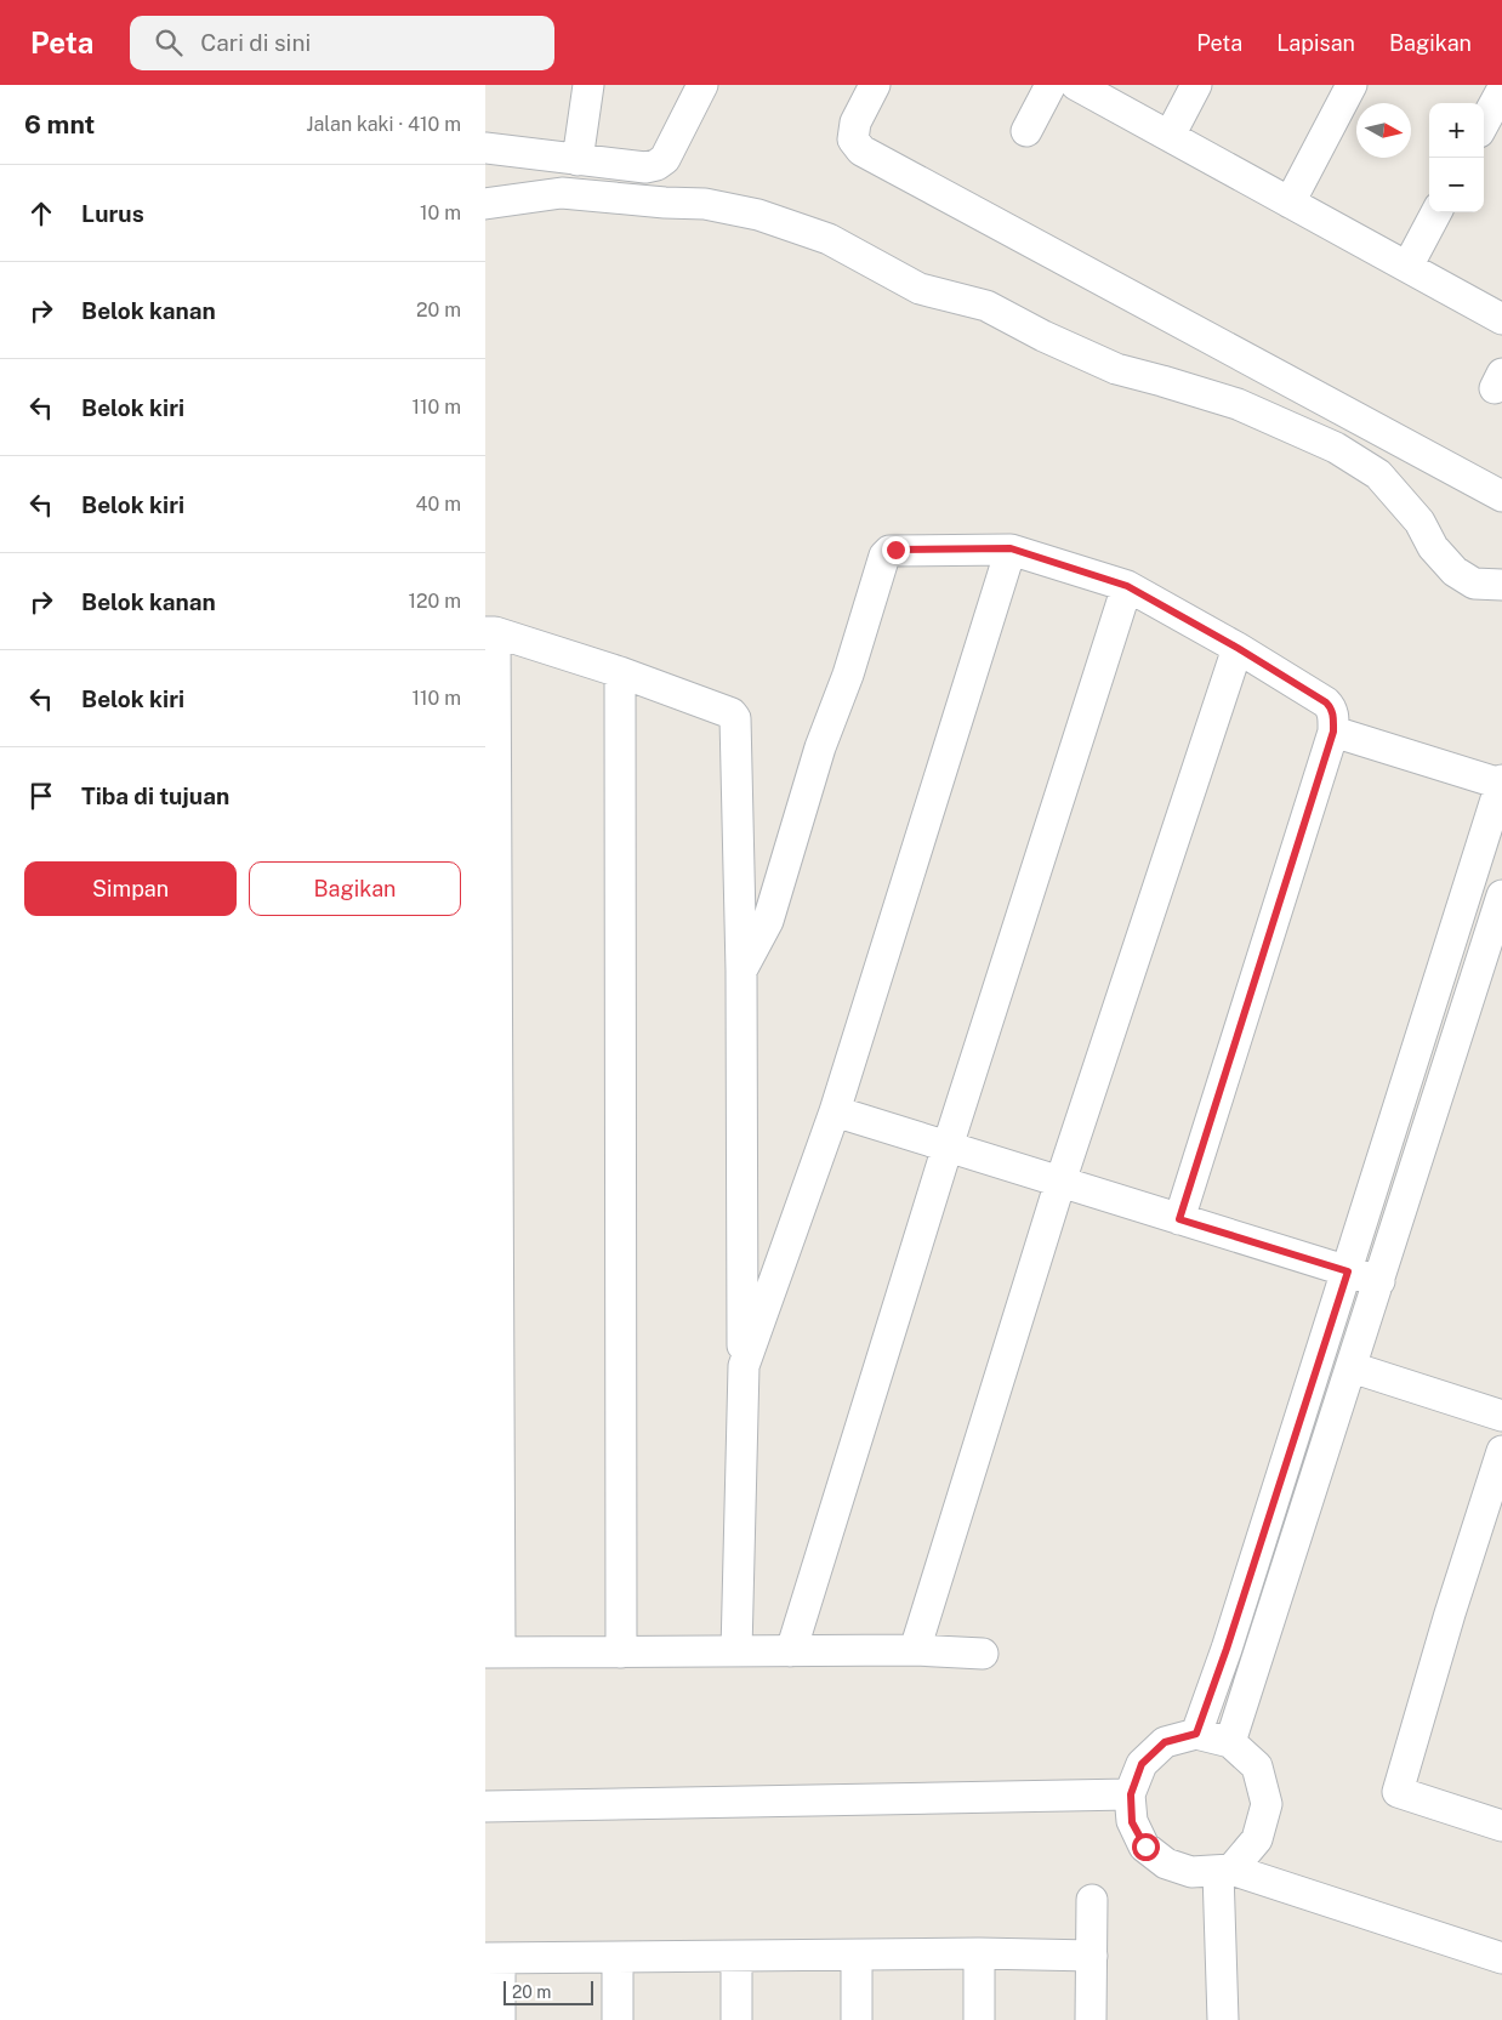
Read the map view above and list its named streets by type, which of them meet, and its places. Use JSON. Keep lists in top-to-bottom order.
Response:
{
  "scale_bar": "20 m",
  "north": "right",
  "page": {
    "header": "Peta",
    "search": "Cari di sini",
    "nav": ["Peta", "Lapisan", "Bagikan"],
    "heading": ["6 mnt", "Jalan kaki · 410 m"],
    "map_buttons": ["+", "−"],
    "list": [
      ["Lurus", "10 m"],
      ["Belok kanan", "20 m"],
      ["Belok kiri", "110 m"],
      ["Belok kiri", "40 m"],
      ["Belok kanan", "120 m"],
      ["Belok kiri", "110 m"],
      "Tiba di tujuan"
    ],
    "buttons": ["Simpan", "Bagikan"],
    "scale": "20 m"
  }
}
